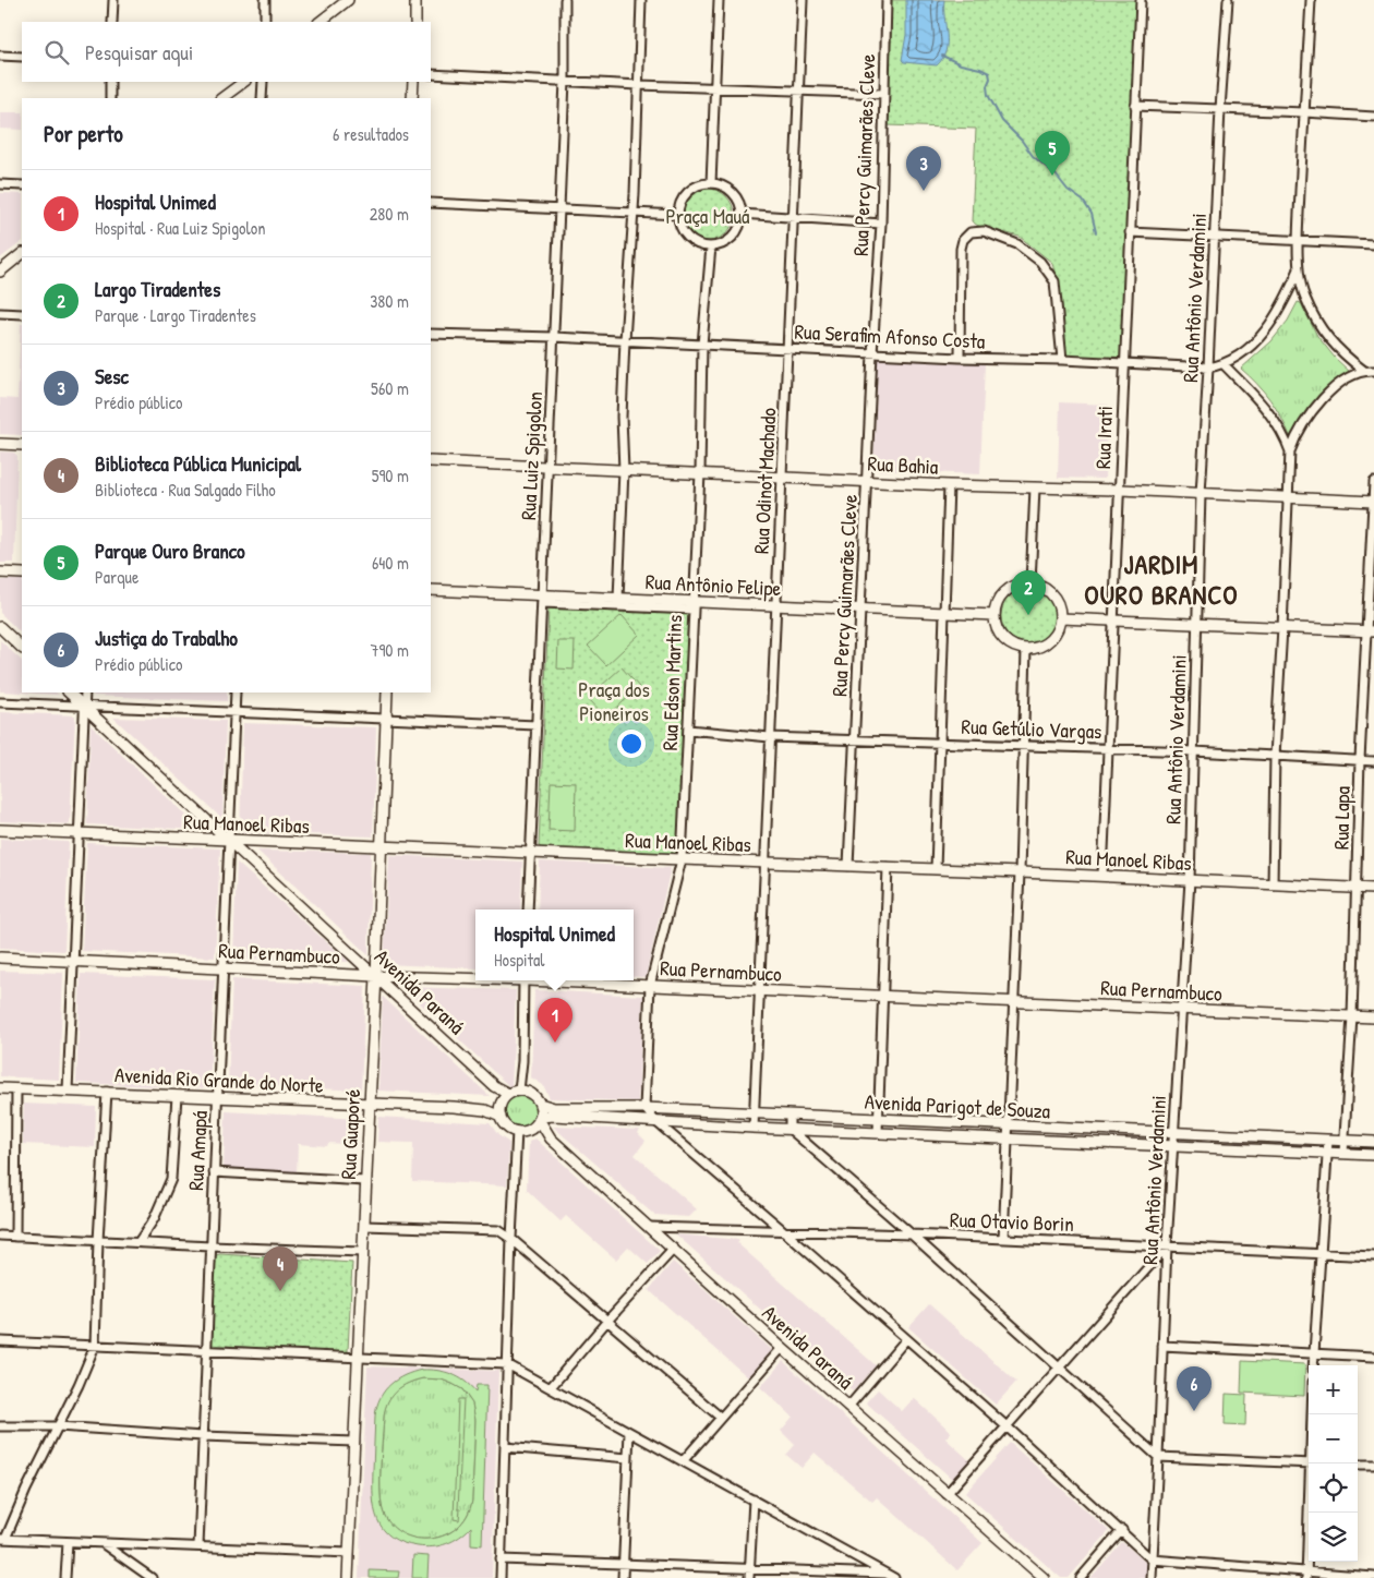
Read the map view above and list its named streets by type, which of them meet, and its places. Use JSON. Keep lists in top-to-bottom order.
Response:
{
  "streets": {
    "street": [
      "Rua Percy Guimarães Cleve",
      "Rua Antônio Verdamini",
      "Rua Serafim Afonso Costa",
      "Rua Irati",
      "Rua Luiz Spigolon",
      "Rua Bahia",
      "Rua Odinot Machado",
      "Rua Antônio Felipe",
      "Rua Edson Martins",
      "Rua Getúlio Vargas",
      "Rua Lapa",
      "Rua Manoel Ribas",
      "Rua Pernambuco",
      "Avenida Paraná",
      "Avenida Rio Grande do Norte",
      "Avenida Parigot de Souza",
      "Rua Guaporé",
      "Rua Amapá",
      "Rua Otavio Borin"
    ]
  },
  "crossings": [
    ["Rua Percy Guimarães Cleve", "Rua Serafim Afonso Costa"],
    ["Rua Percy Guimarães Cleve", "Rua Bahia"],
    ["Rua Percy Guimarães Cleve", "Rua Antônio Felipe"],
    ["Rua Percy Guimarães Cleve", "Rua Getúlio Vargas"],
    ["Rua Percy Guimarães Cleve", "Rua Manoel Ribas"],
    ["Rua Antônio Verdamini", "Rua Serafim Afonso Costa"],
    ["Rua Antônio Verdamini", "Rua Bahia"],
    ["Rua Antônio Verdamini", "Rua Getúlio Vargas"],
    ["Rua Antônio Verdamini", "Rua Manoel Ribas"],
    ["Rua Antônio Verdamini", "Rua Pernambuco"],
    ["Rua Antônio Verdamini", "Avenida Parigot de Souza"],
    ["Rua Antônio Verdamini", "Rua Otavio Borin"],
    ["Rua Serafim Afonso Costa", "Rua Irati"],
    ["Rua Serafim Afonso Costa", "Rua Luiz Spigolon"],
    ["Rua Serafim Afonso Costa", "Rua Odinot Machado"],
    ["Rua Serafim Afonso Costa", "Rua Edson Martins"],
    ["Rua Irati", "Rua Bahia"],
    ["Rua Irati", "Rua Getúlio Vargas"],
    ["Rua Irati", "Rua Manoel Ribas"],
    ["Rua Luiz Spigolon", "Rua Bahia"],
    ["Rua Luiz Spigolon", "Rua Antônio Felipe"],
    ["Rua Luiz Spigolon", "Rua Manoel Ribas"],
    ["Rua Bahia", "Rua Odinot Machado"],
    ["Rua Bahia", "Rua Edson Martins"],
    ["Rua Bahia", "Rua Lapa"],
    ["Rua Odinot Machado", "Rua Antônio Felipe"],
    ["Rua Odinot Machado", "Rua Getúlio Vargas"],
    ["Rua Odinot Machado", "Rua Manoel Ribas"],
    ["Rua Odinot Machado", "Rua Pernambuco"],
    ["Rua Odinot Machado", "Avenida Parigot de Souza"],
    ["Rua Antônio Felipe", "Rua Edson Martins"],
    ["Rua Edson Martins", "Rua Getúlio Vargas"],
    ["Rua Edson Martins", "Rua Manoel Ribas"],
    ["Rua Edson Martins", "Rua Pernambuco"],
    ["Rua Edson Martins", "Avenida Parigot de Souza"],
    ["Rua Getúlio Vargas", "Rua Lapa"],
    ["Rua Lapa", "Rua Manoel Ribas"],
    ["Rua Lapa", "Rua Pernambuco"],
    ["Rua Lapa", "Avenida Parigot de Souza"],
    ["Rua Manoel Ribas", "Avenida Paraná"],
    ["Rua Manoel Ribas", "Rua Guaporé"],
    ["Rua Manoel Ribas", "Rua Amapá"],
    ["Rua Pernambuco", "Avenida Paraná"],
    ["Rua Pernambuco", "Rua Guaporé"],
    ["Rua Pernambuco", "Rua Amapá"],
    ["Avenida Paraná", "Avenida Rio Grande do Norte"],
    ["Avenida Paraná", "Avenida Parigot de Souza"],
    ["Avenida Paraná", "Rua Guaporé"],
    ["Avenida Paraná", "Rua Amapá"],
    ["Avenida Paraná", "Rua Otavio Borin"],
    ["Avenida Rio Grande do Norte", "Avenida Parigot de Souza"],
    ["Avenida Rio Grande do Norte", "Rua Guaporé"],
    ["Avenida Rio Grande do Norte", "Rua Amapá"]
  ],
  "districts": ["JARDIM OURO BRANCO"],
  "parks": ["Praça Mauá", "Praça dos Pioneiros"],
  "page": {
    "search": "Pesquisar aqui",
    "heading": ["Por perto", "6 resultados"],
    "pins": [
      "5",
      "3",
      "2",
      "1",
      "4",
      "6"
    ],
    "list": [
      {
        "mark": "1",
        "name": "Hospital Unimed",
        "note": "Hospital · Rua Luiz Spigolon",
        "value": "280 m"
      },
      {
        "mark": "2",
        "name": "Largo Tiradentes",
        "note": "Parque · Largo Tiradentes",
        "value": "380 m"
      },
      {
        "mark": "3",
        "name": "Sesc",
        "note": "Prédio público",
        "value": "560 m"
      },
      {
        "mark": "4",
        "name": "Biblioteca Pública Municipal",
        "note": "Biblioteca · Rua Salgado Filho",
        "value": "590 m"
      },
      {
        "mark": "5",
        "name": "Parque Ouro Branco",
        "note": "Parque",
        "value": "640 m"
      },
      {
        "mark": "6",
        "name": "Justiça do Trabalho",
        "note": "Prédio público",
        "value": "790 m"
      }
    ],
    "popup": ["Hospital Unimed", "Hospital"],
    "map_buttons": ["+", "−"]
  }
}
